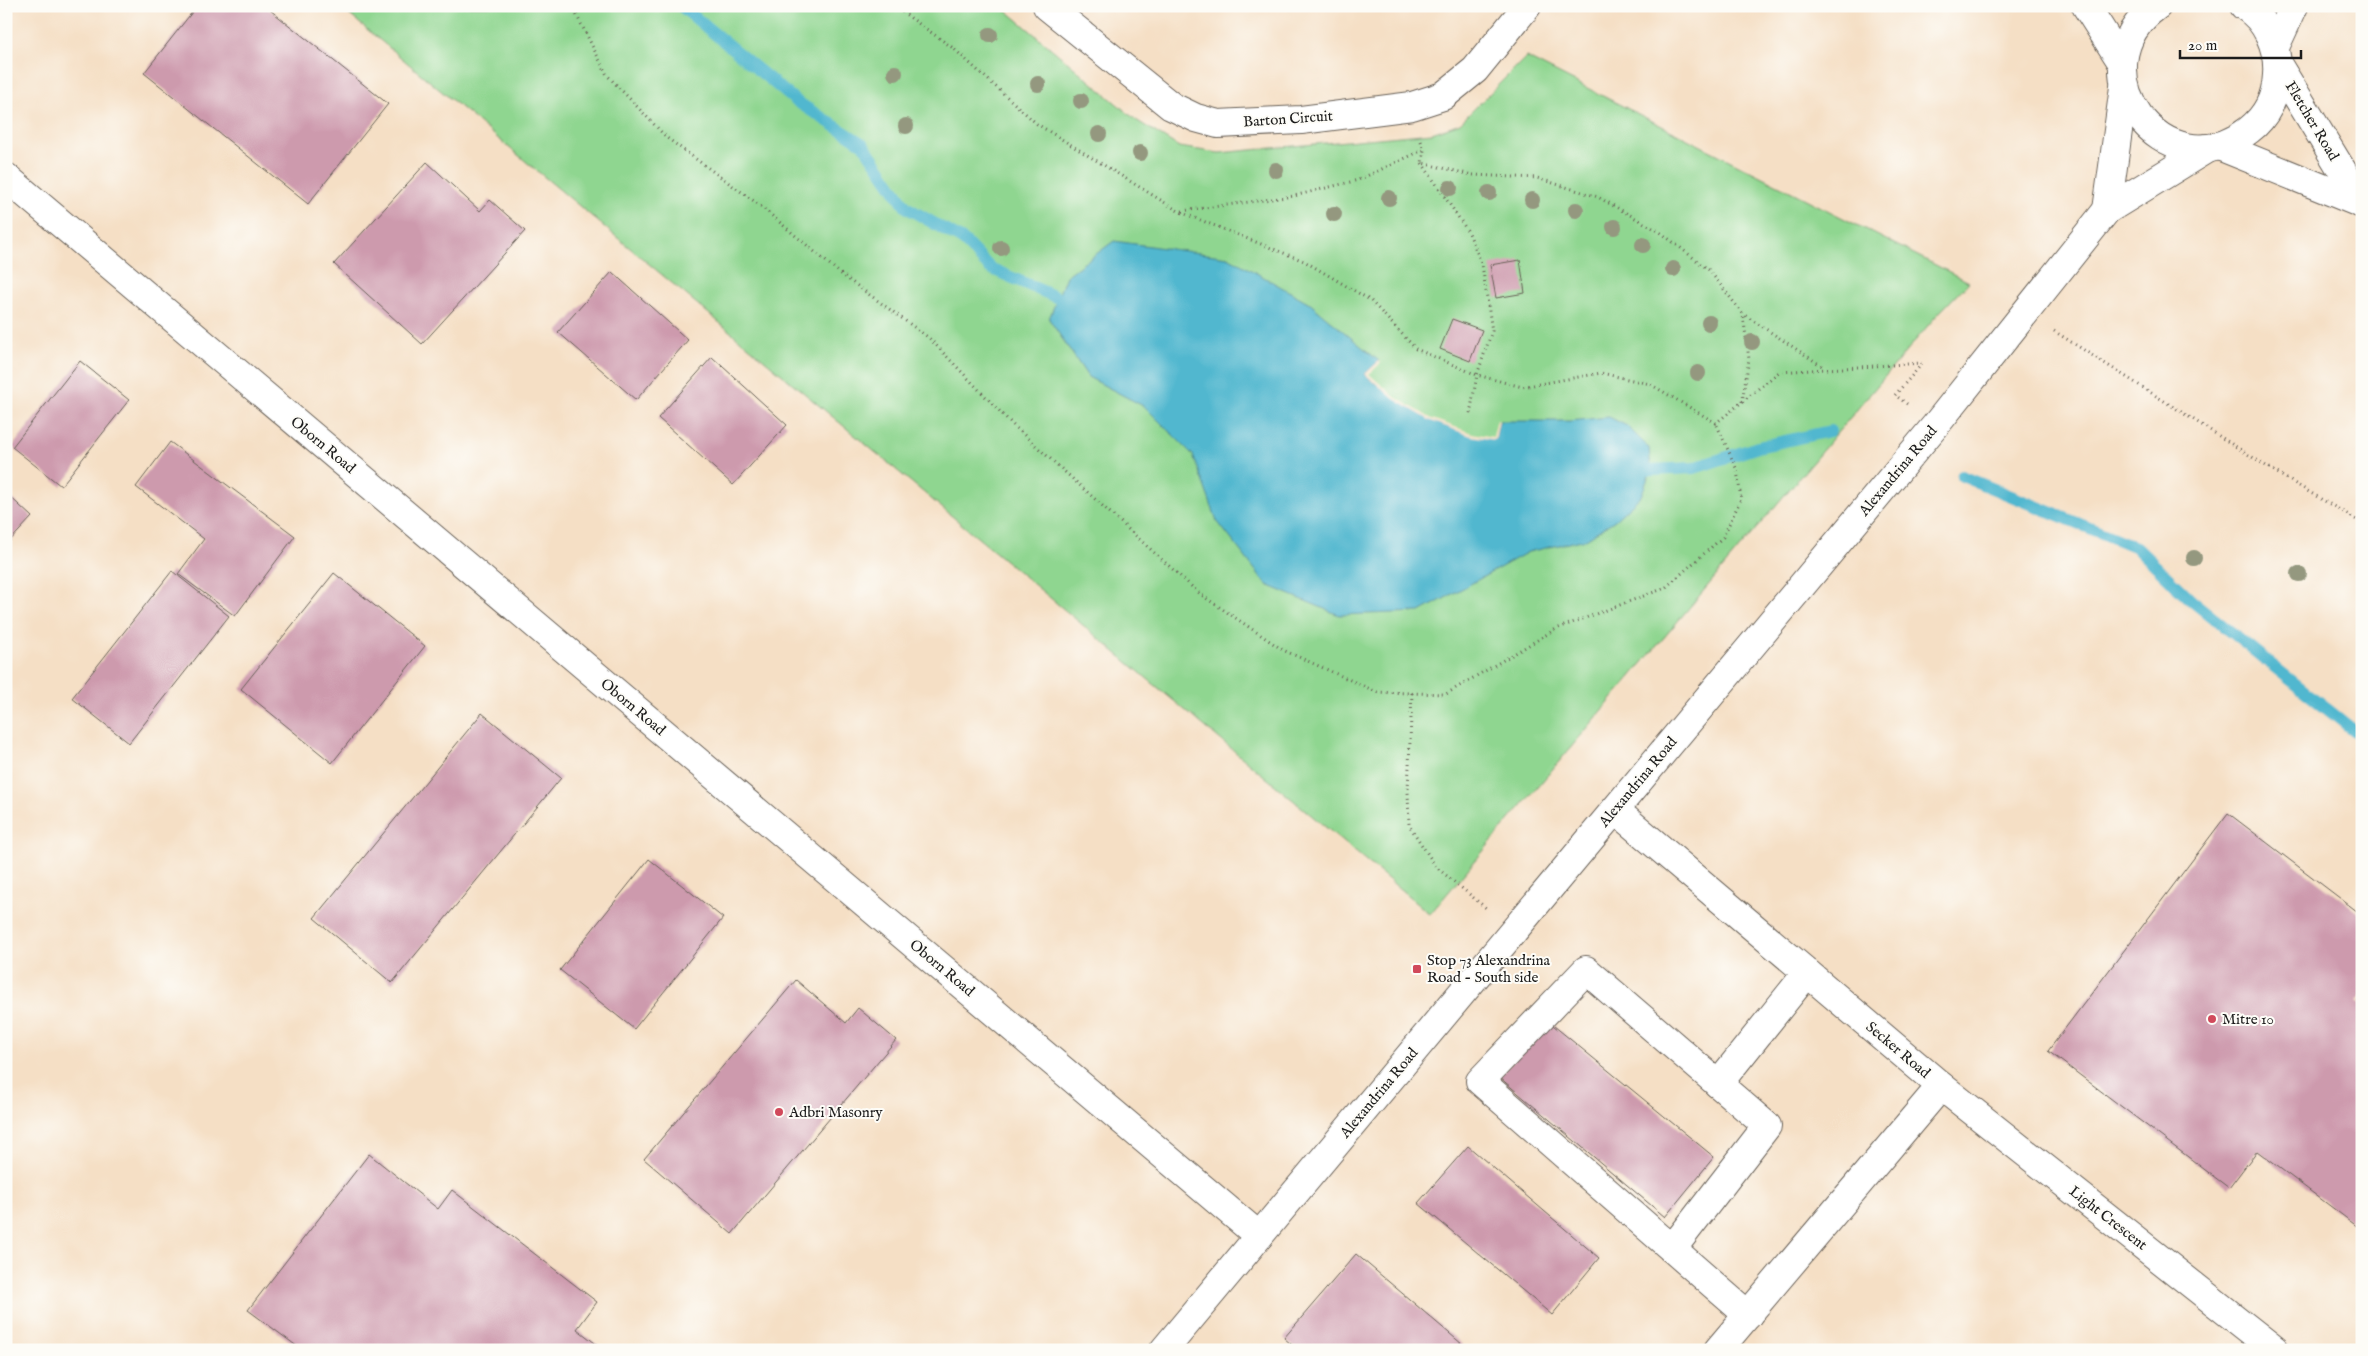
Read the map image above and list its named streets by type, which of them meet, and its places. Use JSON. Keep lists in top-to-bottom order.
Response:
{
  "streets": {
    "street": [
      "Barton Circuit",
      "Fletcher Road",
      "Oborn Road",
      "Alexandrina Road",
      "Secker Road",
      "Light Crescent"
    ]
  },
  "crossings": [
    ["Fletcher Road", "Alexandrina Road"],
    ["Oborn Road", "Alexandrina Road"],
    ["Alexandrina Road", "Secker Road"],
    ["Secker Road", "Light Crescent"]
  ],
  "places": {
    "transit": ["Stop 73 Alexandrina Road - South side"],
    "other": ["Mitre 10", "Adbri Masonry"]
  },
  "scale_bar": "20 m"
}
